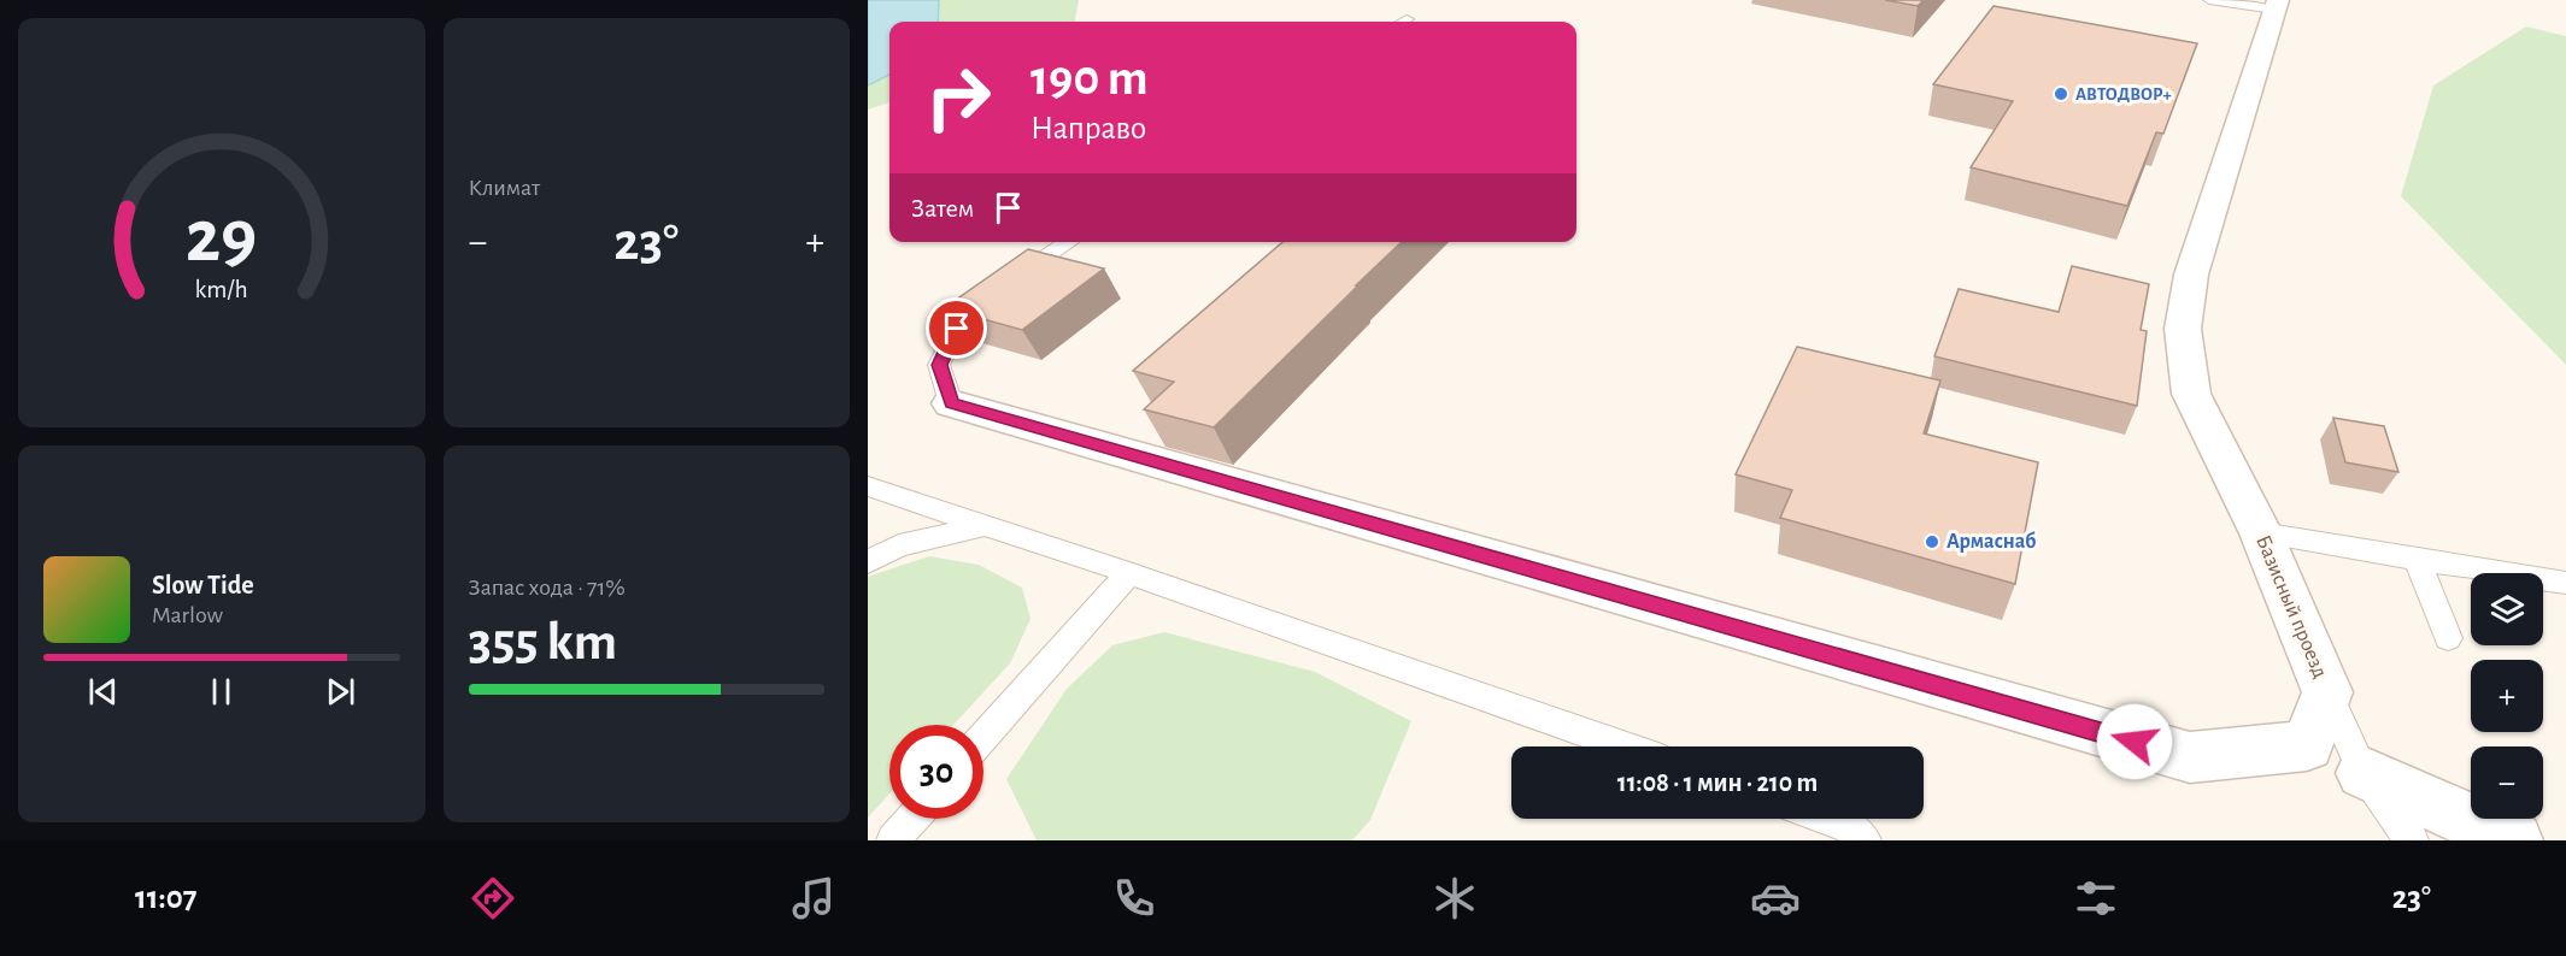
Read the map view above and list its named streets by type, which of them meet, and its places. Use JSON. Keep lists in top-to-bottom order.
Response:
{
  "streets": {
    "street": ["Базисный проезд"]
  },
  "places": ["АВТОДВОР+", "Армаснаб"],
  "page": {
    "tile": [
      "Климат",
      ["Запас хода · 71%", "355 km"]
    ],
    "turn": ["190 m", "Направо"],
    "then": "Затем",
    "heat": ["−", "23°", "+"],
    "song": ["Slow Tide", "Marlow"],
    "map_buttons": ["+", "−"],
    "limit": "30",
    "trip": "11:08 · 1 мин · 210 m",
    "tabs": ["11:07", "23°"],
    "gauge": ["29", "km/h"]
  }
}
